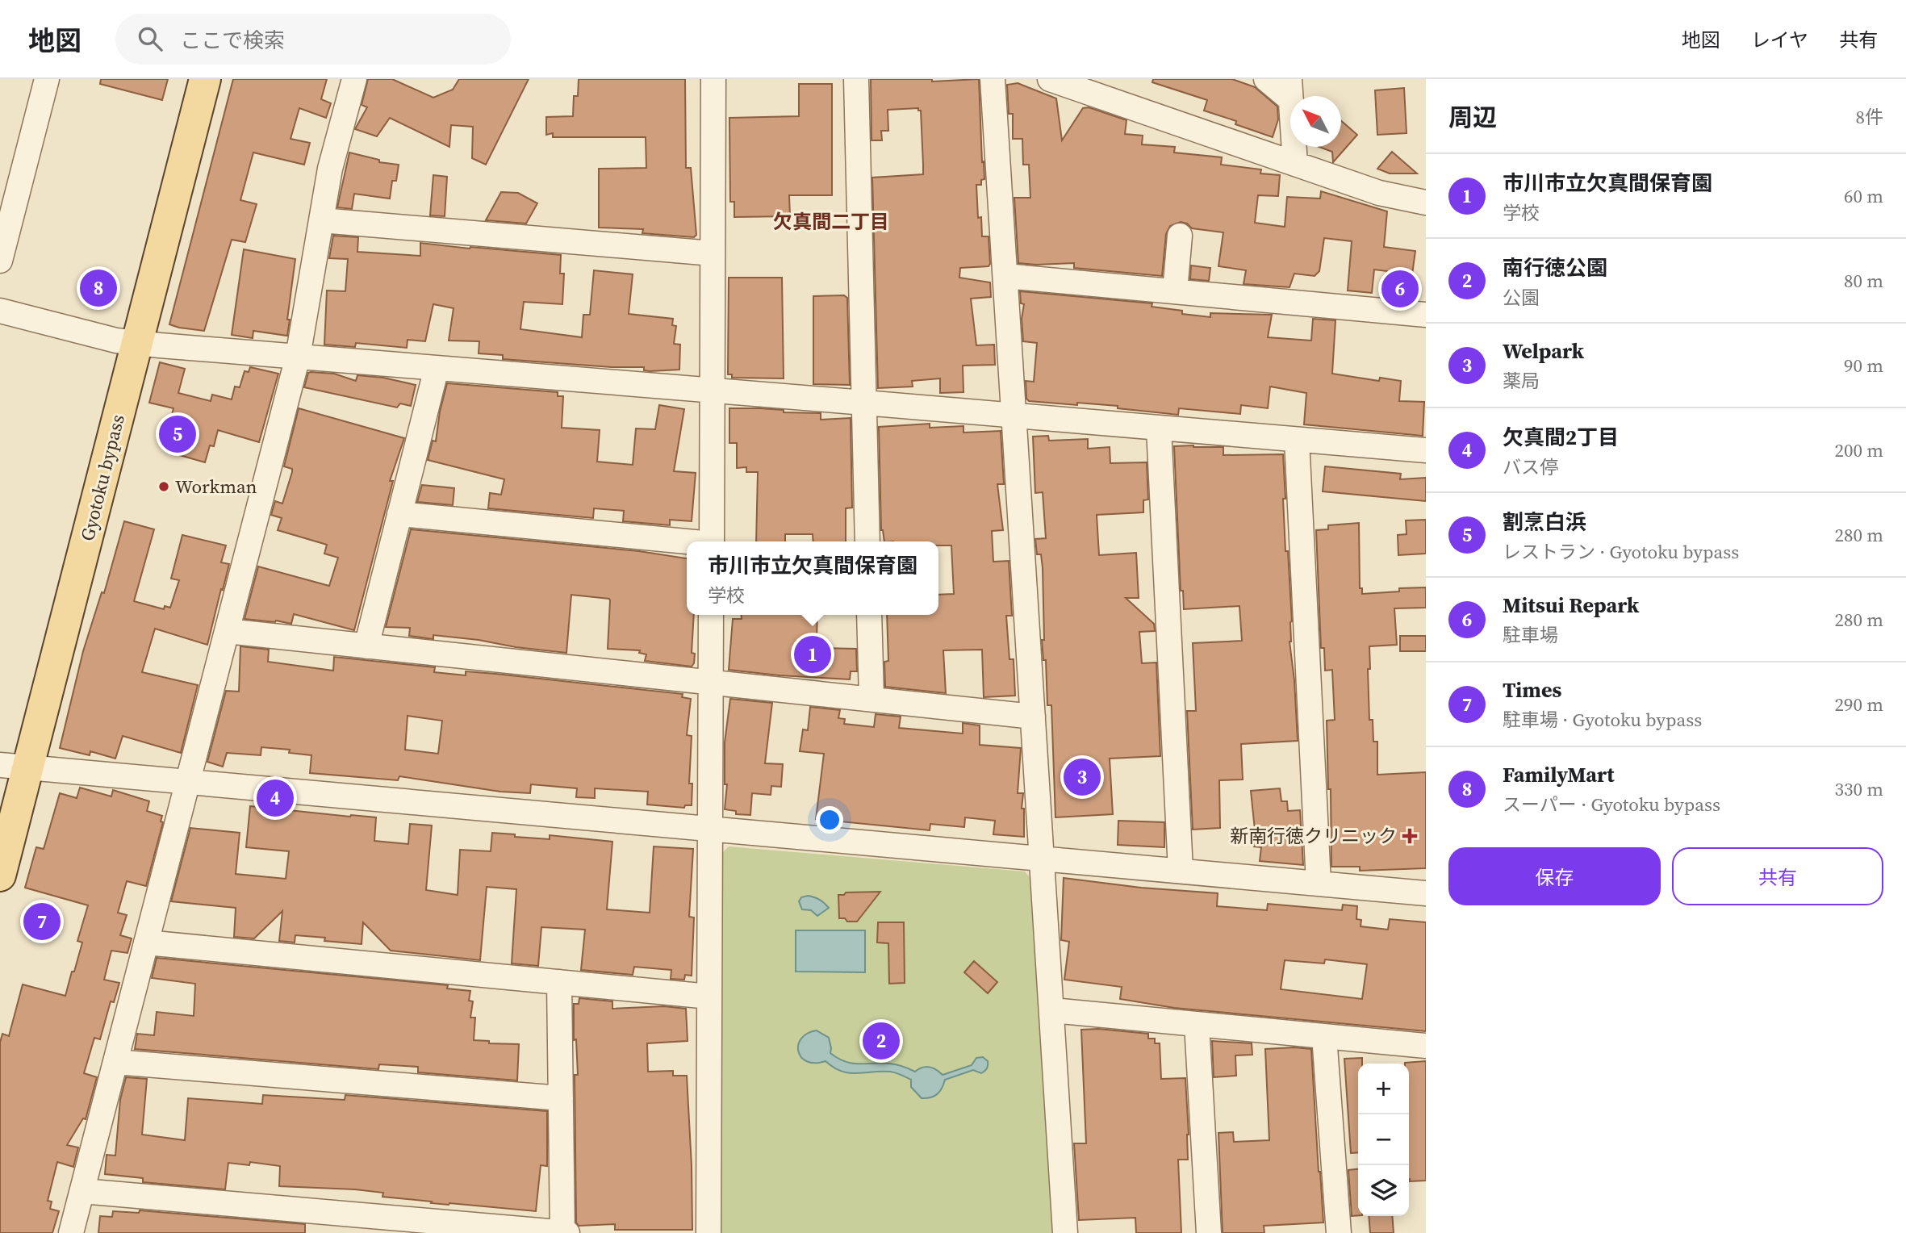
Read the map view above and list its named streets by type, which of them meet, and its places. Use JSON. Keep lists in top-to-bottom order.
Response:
{
  "streets": {
    "main road": ["Gyotoku bypass"]
  },
  "districts": ["欠真間二丁目"],
  "places": {
    "other": ["Workman"],
    "health": ["新南行徳クリニック"]
  },
  "north": "top left",
  "page": {
    "header": "地図",
    "search": "ここで検索",
    "nav": ["地図", "レイヤ", "共有"],
    "heading": ["周辺", "8件"],
    "list": [
      {
        "mark": "1",
        "name": "市川市立欠真間保育園",
        "note": "学校",
        "value": "60 m"
      },
      {
        "mark": "2",
        "name": "南行徳公園",
        "note": "公園",
        "value": "80 m"
      },
      {
        "mark": "3",
        "name": "Welpark",
        "note": "薬局",
        "value": "90 m"
      },
      {
        "mark": "4",
        "name": "欠真間2丁目",
        "note": "バス停",
        "value": "200 m"
      },
      {
        "mark": "5",
        "name": "割烹白浜",
        "note": "レストラン · Gyotoku bypass",
        "value": "280 m"
      },
      {
        "mark": "6",
        "name": "Mitsui Repark",
        "note": "駐車場",
        "value": "280 m"
      },
      {
        "mark": "7",
        "name": "Times",
        "note": "駐車場 · Gyotoku bypass",
        "value": "290 m"
      },
      {
        "mark": "8",
        "name": "FamilyMart",
        "note": "スーパー · Gyotoku bypass",
        "value": "330 m"
      }
    ],
    "pins": [
      "8",
      "6",
      "5",
      "1",
      "3",
      "4",
      "7",
      "2"
    ],
    "popup": ["市川市立欠真間保育園", "学校"],
    "buttons": ["保存", "共有"],
    "map_buttons": ["+", "−"]
  }
}
